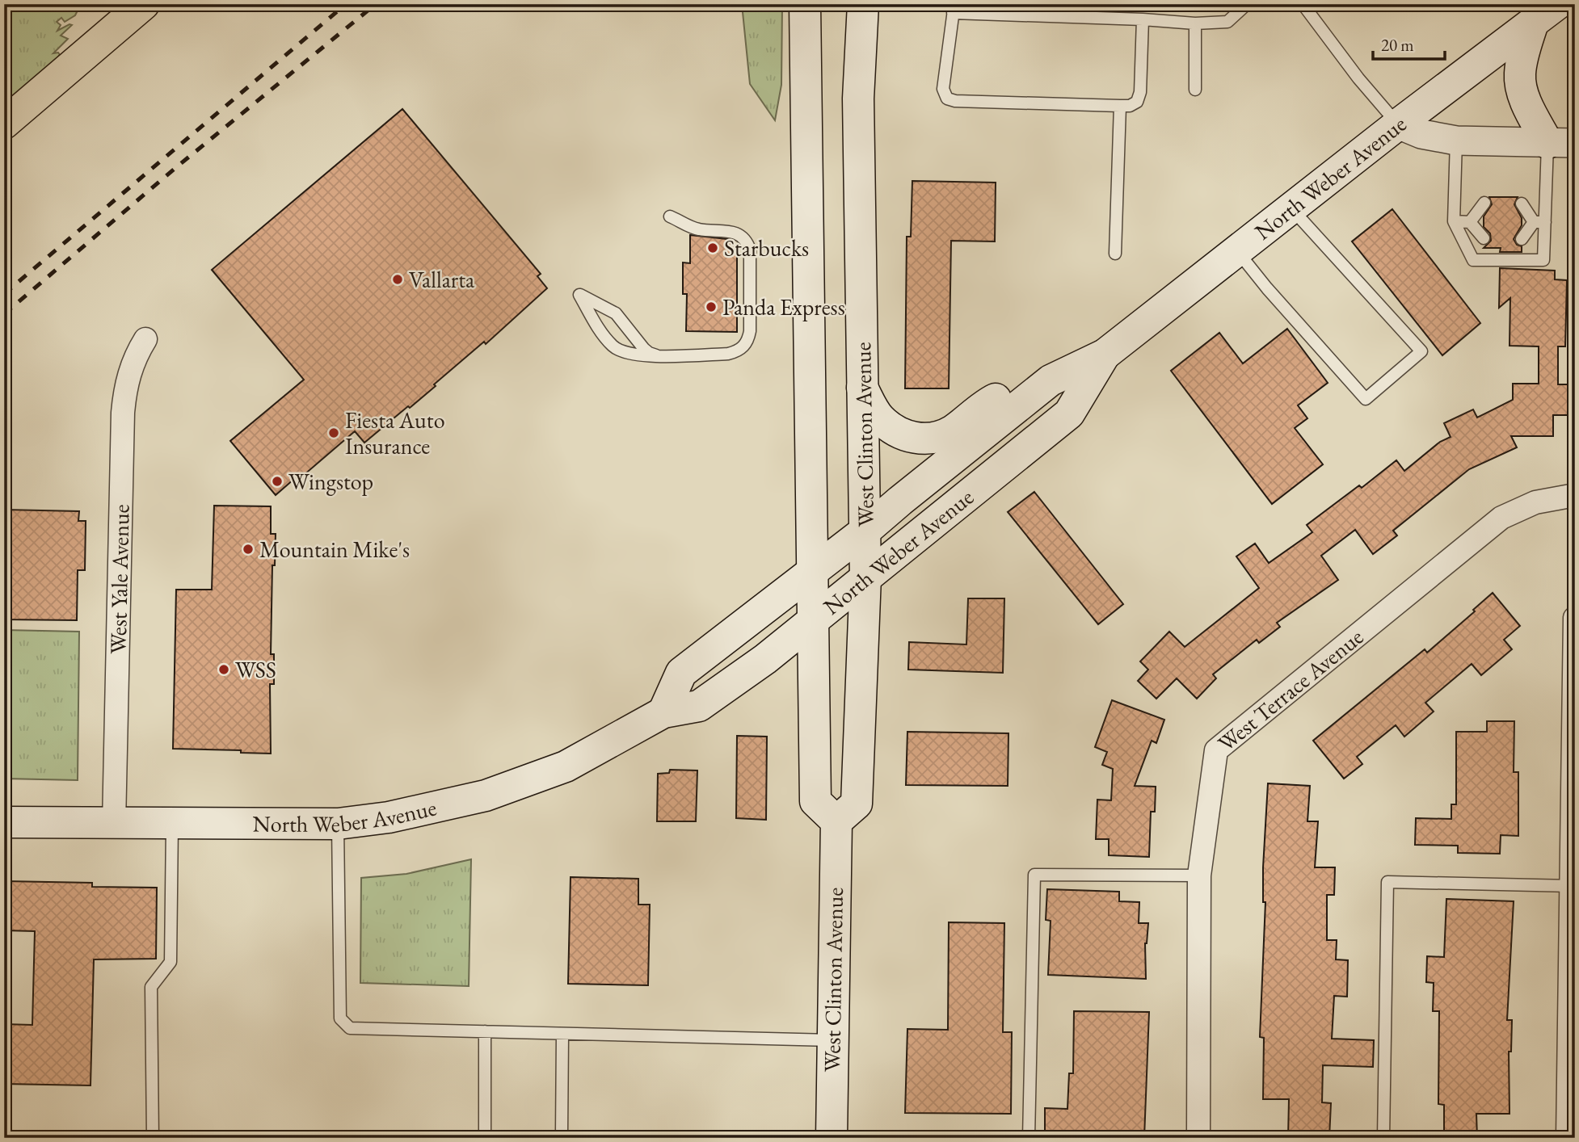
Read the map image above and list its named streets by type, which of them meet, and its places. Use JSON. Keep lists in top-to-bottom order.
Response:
{
  "streets": {
    "main road": ["North Weber Avenue", "West Clinton Avenue"],
    "street": ["West Yale Avenue", "West Terrace Avenue"]
  },
  "crossings": [
    ["North Weber Avenue", "West Clinton Avenue"],
    ["North Weber Avenue", "West Yale Avenue"]
  ],
  "places": [
    "Starbucks",
    "Vallarta",
    "Panda Express",
    "Fiesta Auto Insurance",
    "Wingstop",
    "Mountain Mike's",
    "WSS"
  ],
  "scale_bar": "20 m"
}
